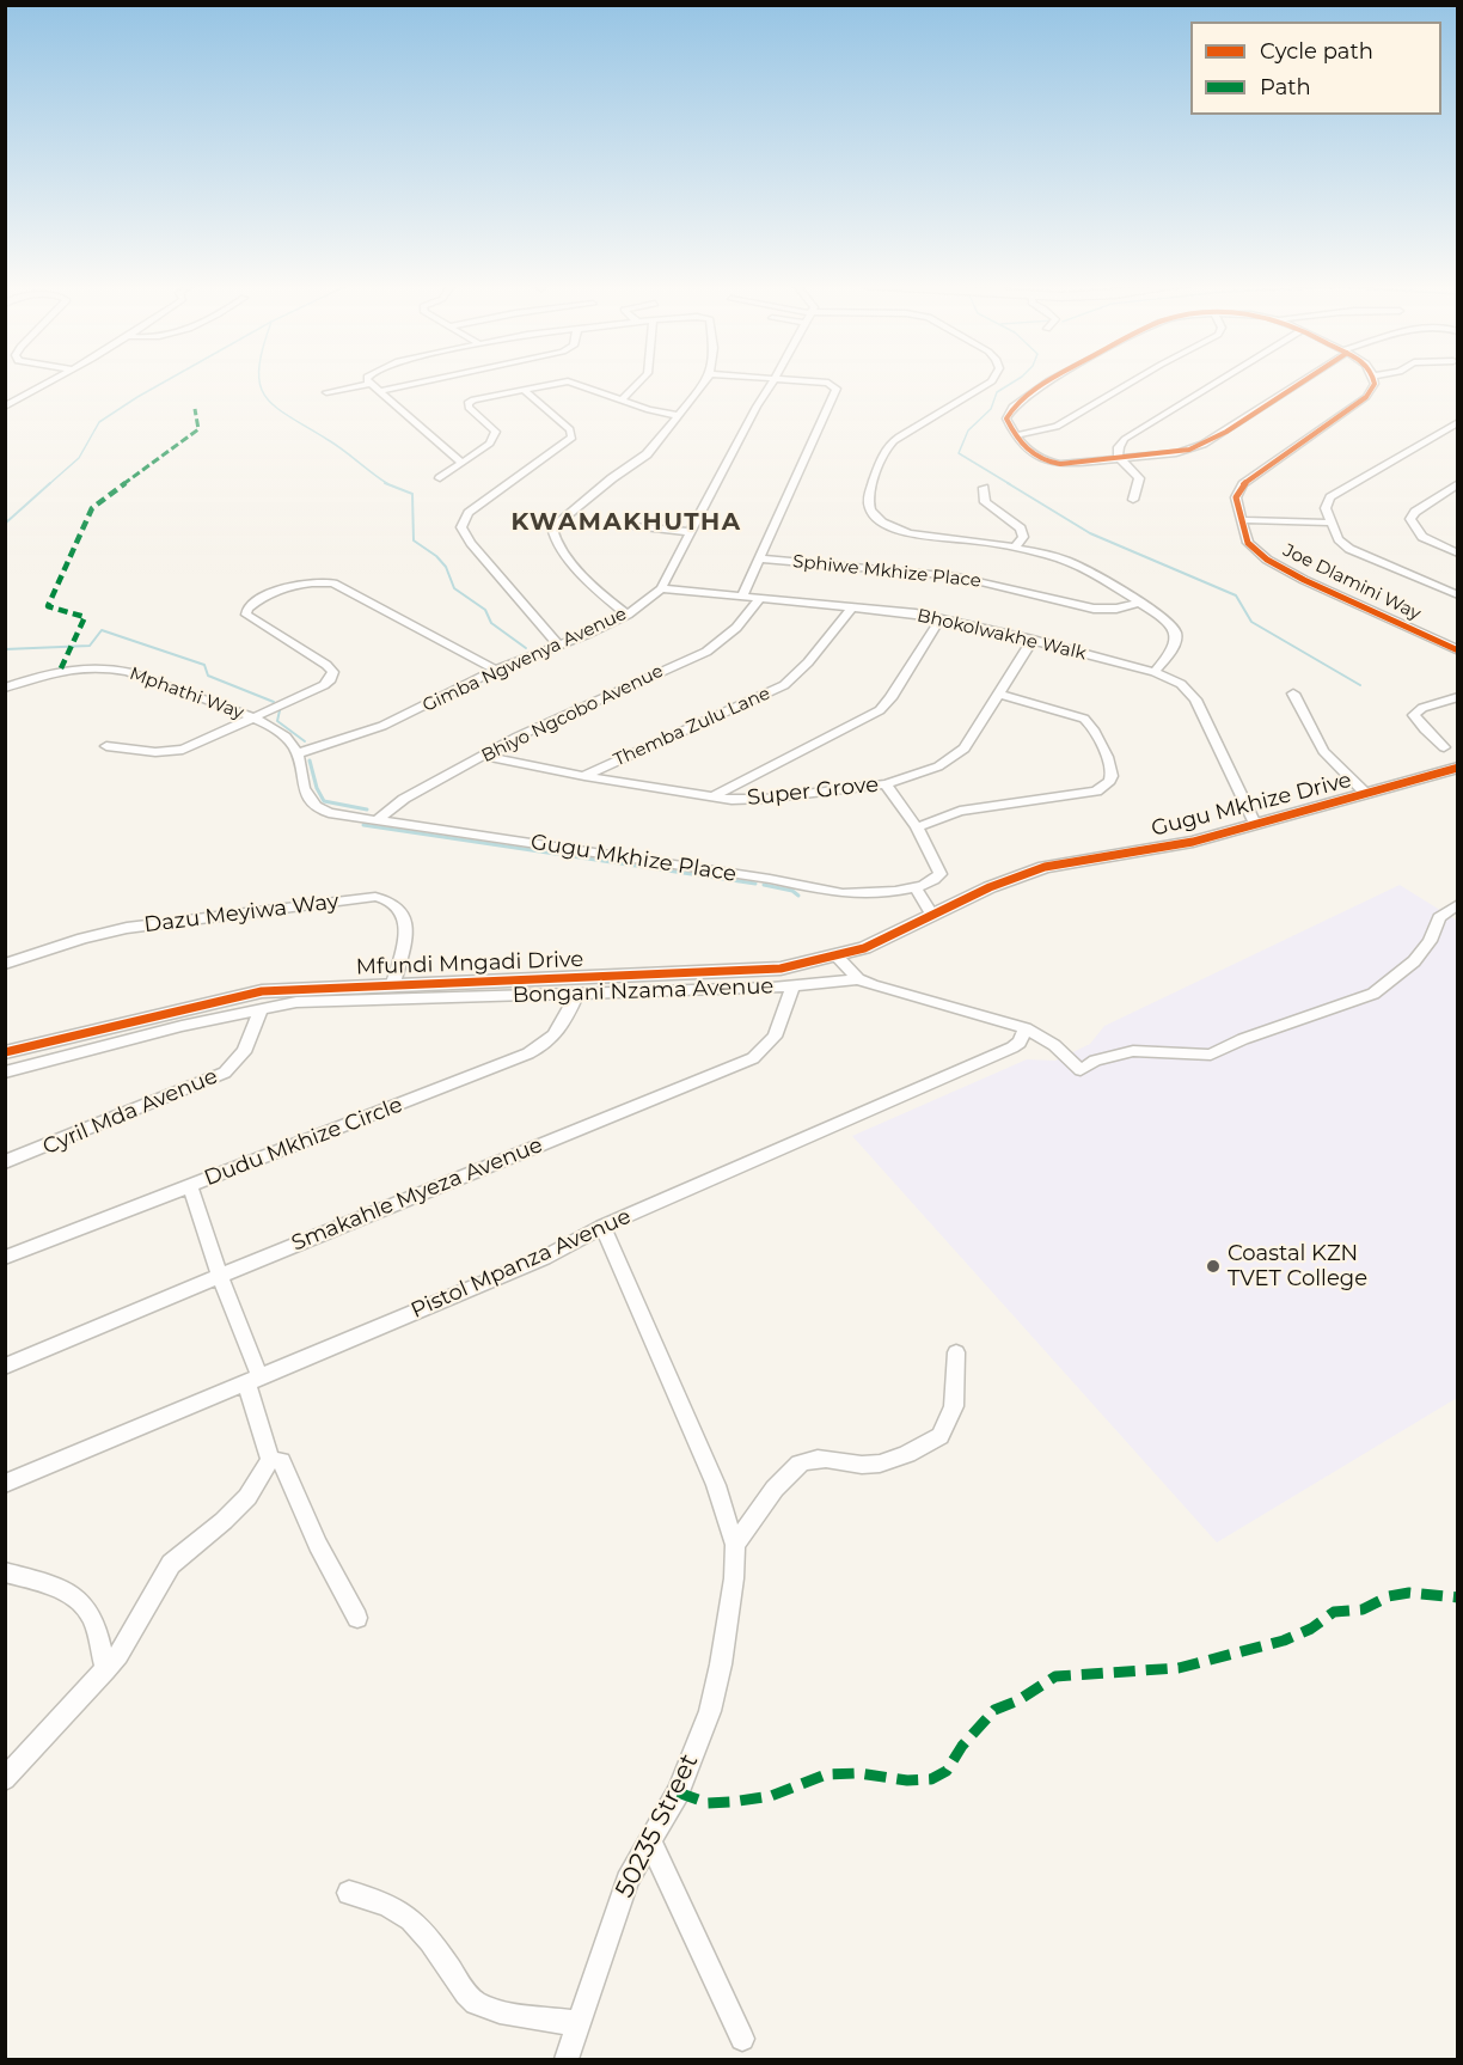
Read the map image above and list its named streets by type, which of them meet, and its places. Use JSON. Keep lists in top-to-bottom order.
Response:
{
  "streets": {
    "street": [
      "Sphiwe Mkhize Place",
      "Joe Dlamini Way",
      "Bhokolwakhe Walk",
      "Gimba Ngwenya Avenue",
      "Mphathi Way",
      "Bhiyo Ngcobo Avenue",
      "Themba Zulu Lane",
      "Super Grove",
      "Gugu Mkhize Drive",
      "Gugu Mkhize Place",
      "Dazu Meyiwa Way",
      "Mfundi Mngadi Drive",
      "Bongani Nzama Avenue",
      "Cyril Mda Avenue",
      "Dudu Mkhize Circle",
      "Smakahle Myeza Avenue",
      "Pistol Mpanza Avenue",
      "50235 Street"
    ]
  },
  "crossings": [
    ["Bhokolwakhe Walk", "Gimba Ngwenya Avenue"],
    ["Bhokolwakhe Walk", "Bhiyo Ngcobo Avenue"],
    ["Bhokolwakhe Walk", "Themba Zulu Lane"],
    ["Bhokolwakhe Walk", "Super Grove"],
    ["Bhokolwakhe Walk", "Gugu Mkhize Drive"],
    ["Gimba Ngwenya Avenue", "Mphathi Way"],
    ["Gimba Ngwenya Avenue", "Gugu Mkhize Place"],
    ["Mphathi Way", "Gugu Mkhize Place"],
    ["Bhiyo Ngcobo Avenue", "Super Grove"],
    ["Bhiyo Ngcobo Avenue", "Gugu Mkhize Place"],
    ["Themba Zulu Lane", "Super Grove"],
    ["Gugu Mkhize Drive", "Mfundi Mngadi Drive"],
    ["Dazu Meyiwa Way", "Mfundi Mngadi Drive"],
    ["Bongani Nzama Avenue", "Cyril Mda Avenue"],
    ["Bongani Nzama Avenue", "Dudu Mkhize Circle"],
    ["Bongani Nzama Avenue", "Smakahle Myeza Avenue"],
    ["Bongani Nzama Avenue", "Pistol Mpanza Avenue"],
    ["Pistol Mpanza Avenue", "50235 Street"]
  ],
  "districts": ["KWAMAKHUTHA"],
  "places": ["Coastal KZN TVET College"],
  "legend": ["Cycle path", "Path"]
}
